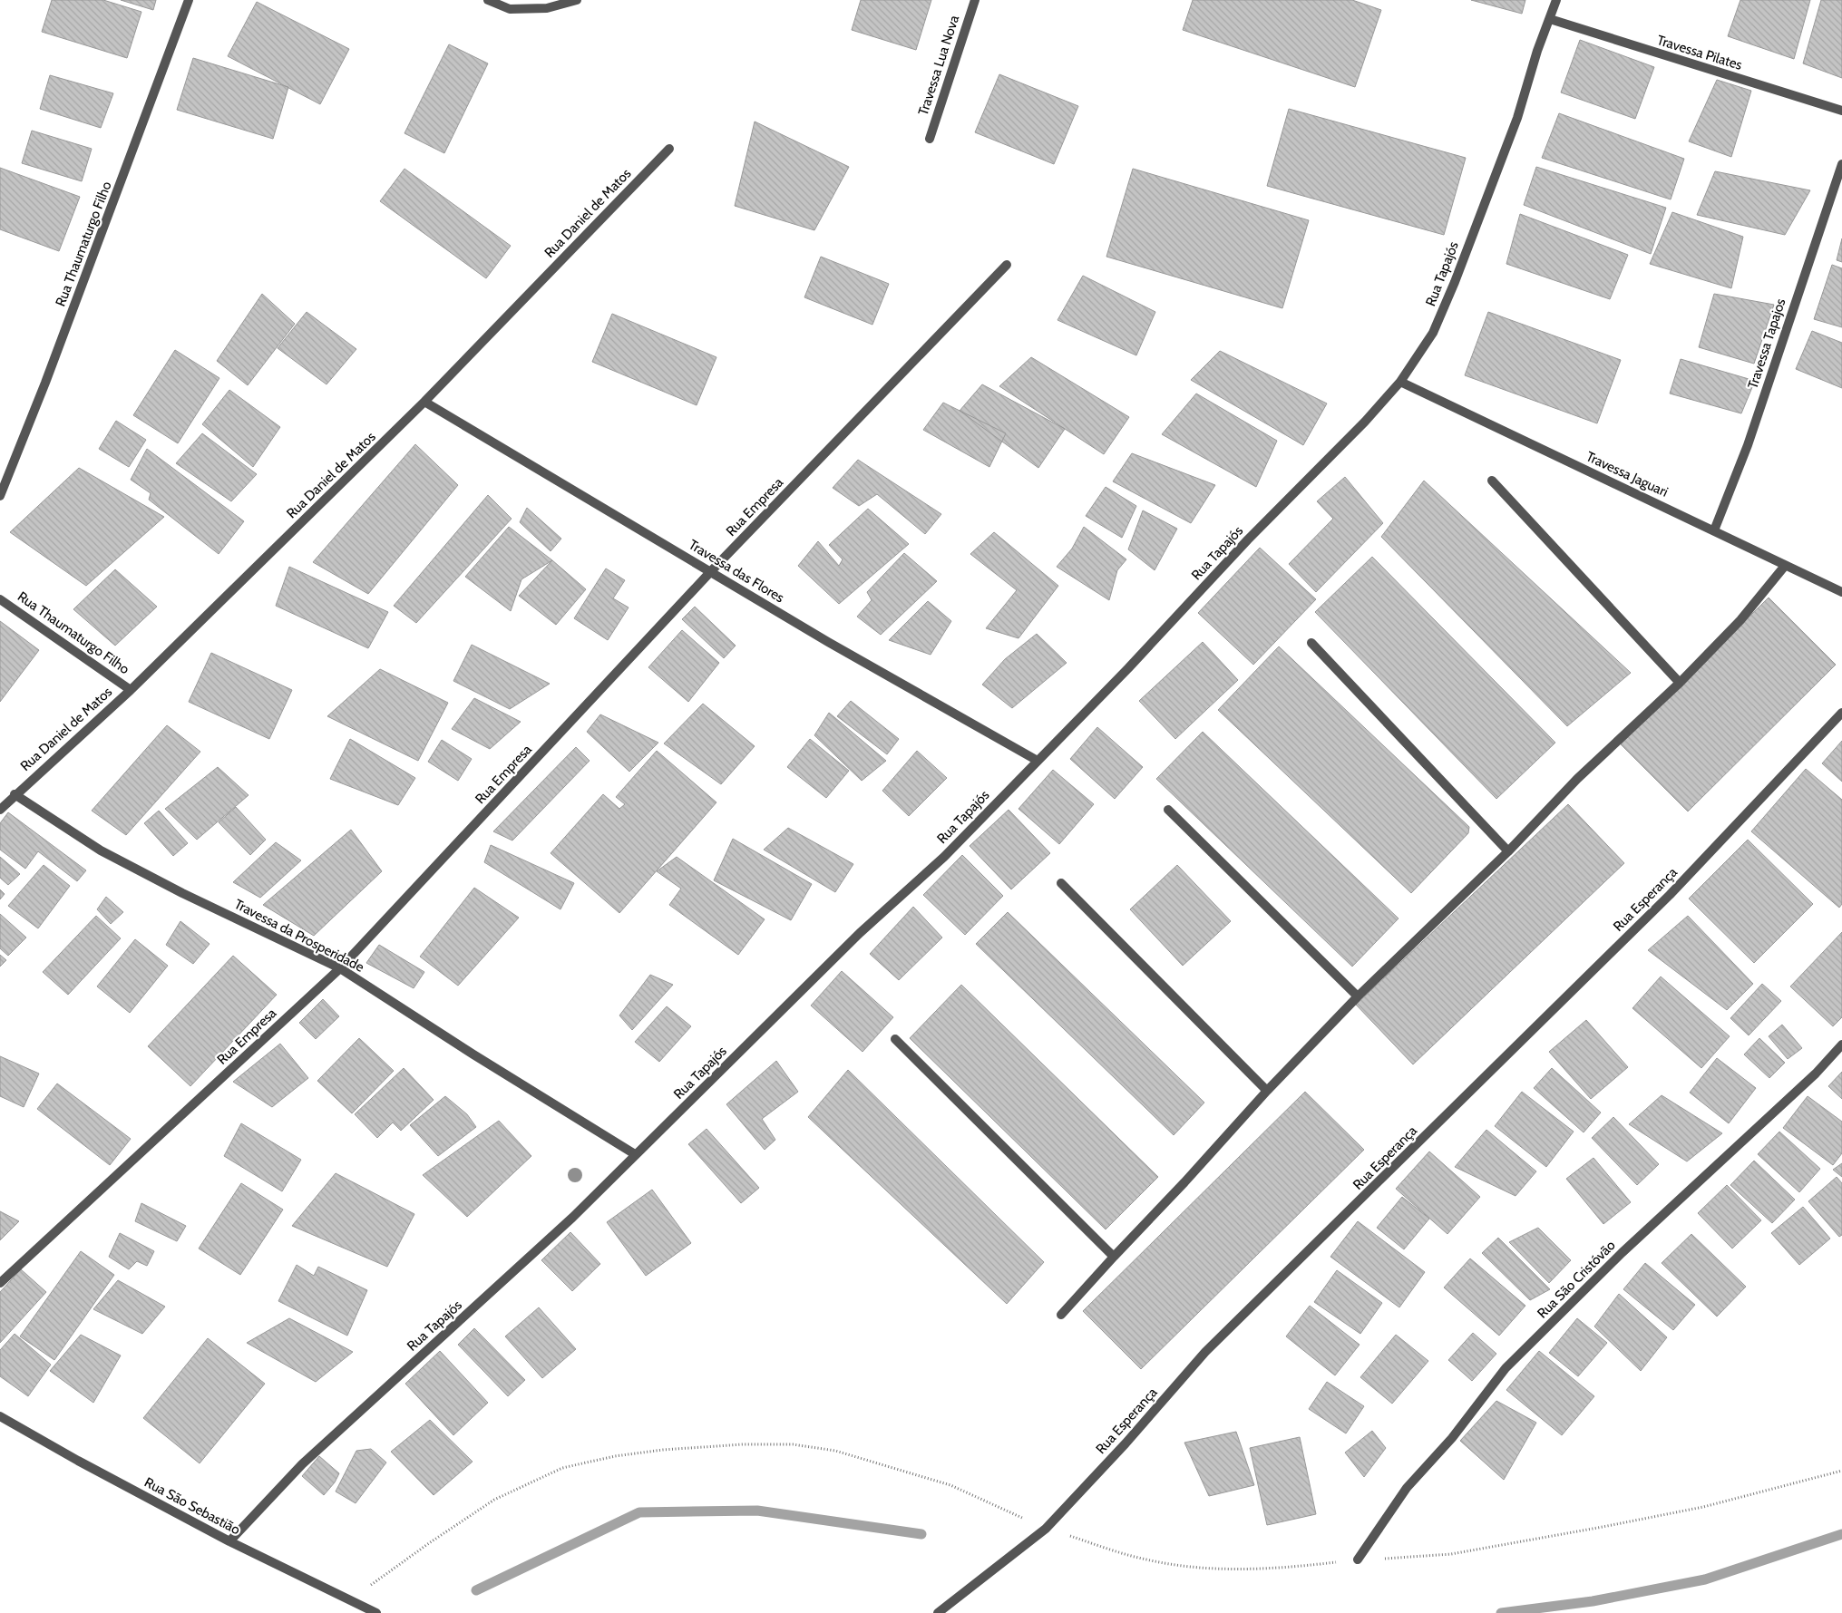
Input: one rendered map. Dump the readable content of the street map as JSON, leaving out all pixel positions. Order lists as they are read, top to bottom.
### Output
{
  "streets": {
    "street": [
      "Travessa Pilates",
      "Travessa Lua Nova",
      "Rua Daniel de Matos",
      "Rua Thaumaturgo Filho",
      "Rua Tapajós",
      "Travessa Tapajos",
      "Travessa Jaguari",
      "Rua Empresa",
      "Travessa das Flores",
      "Rua Esperança",
      "Travessa da Prosperidade",
      "Rua São Cristóvão",
      "Rua São Sebastião"
    ]
  },
  "crossings": [
    ["Travessa Pilates", "Rua Tapajós"],
    ["Rua Daniel de Matos", "Rua Thaumaturgo Filho"],
    ["Rua Daniel de Matos", "Travessa das Flores"],
    ["Rua Daniel de Matos", "Travessa da Prosperidade"],
    ["Rua Tapajós", "Travessa Jaguari"],
    ["Rua Tapajós", "Travessa das Flores"],
    ["Rua Tapajós", "Travessa da Prosperidade"],
    ["Rua Tapajós", "Rua São Sebastião"],
    ["Travessa Tapajos", "Travessa Jaguari"],
    ["Rua Empresa", "Travessa das Flores"],
    ["Rua Empresa", "Travessa da Prosperidade"]
  ]
}
